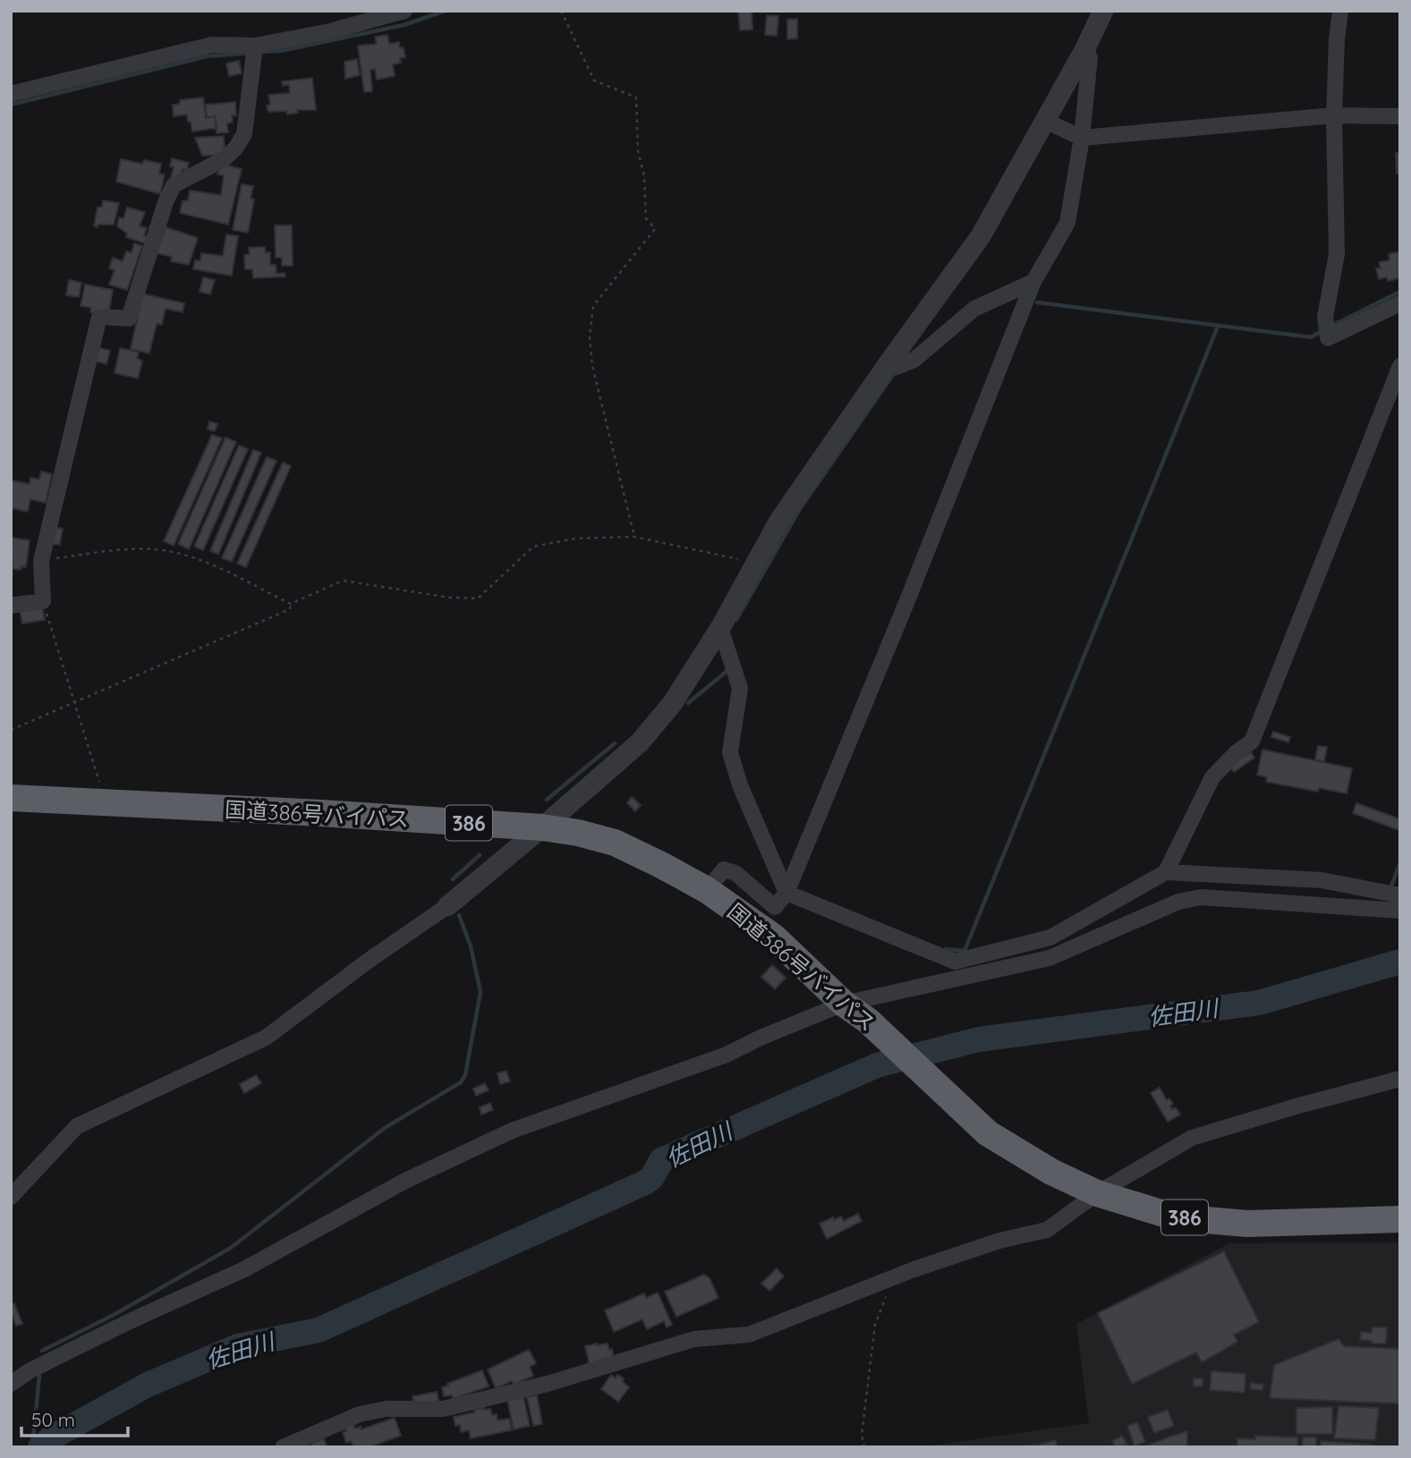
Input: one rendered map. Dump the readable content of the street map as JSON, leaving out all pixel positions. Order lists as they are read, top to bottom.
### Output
{
  "streets": {
    "highway": ["国道386号バイパス", "386"]
  },
  "water": ["佐田川"],
  "scale_bar": "50 m"
}
